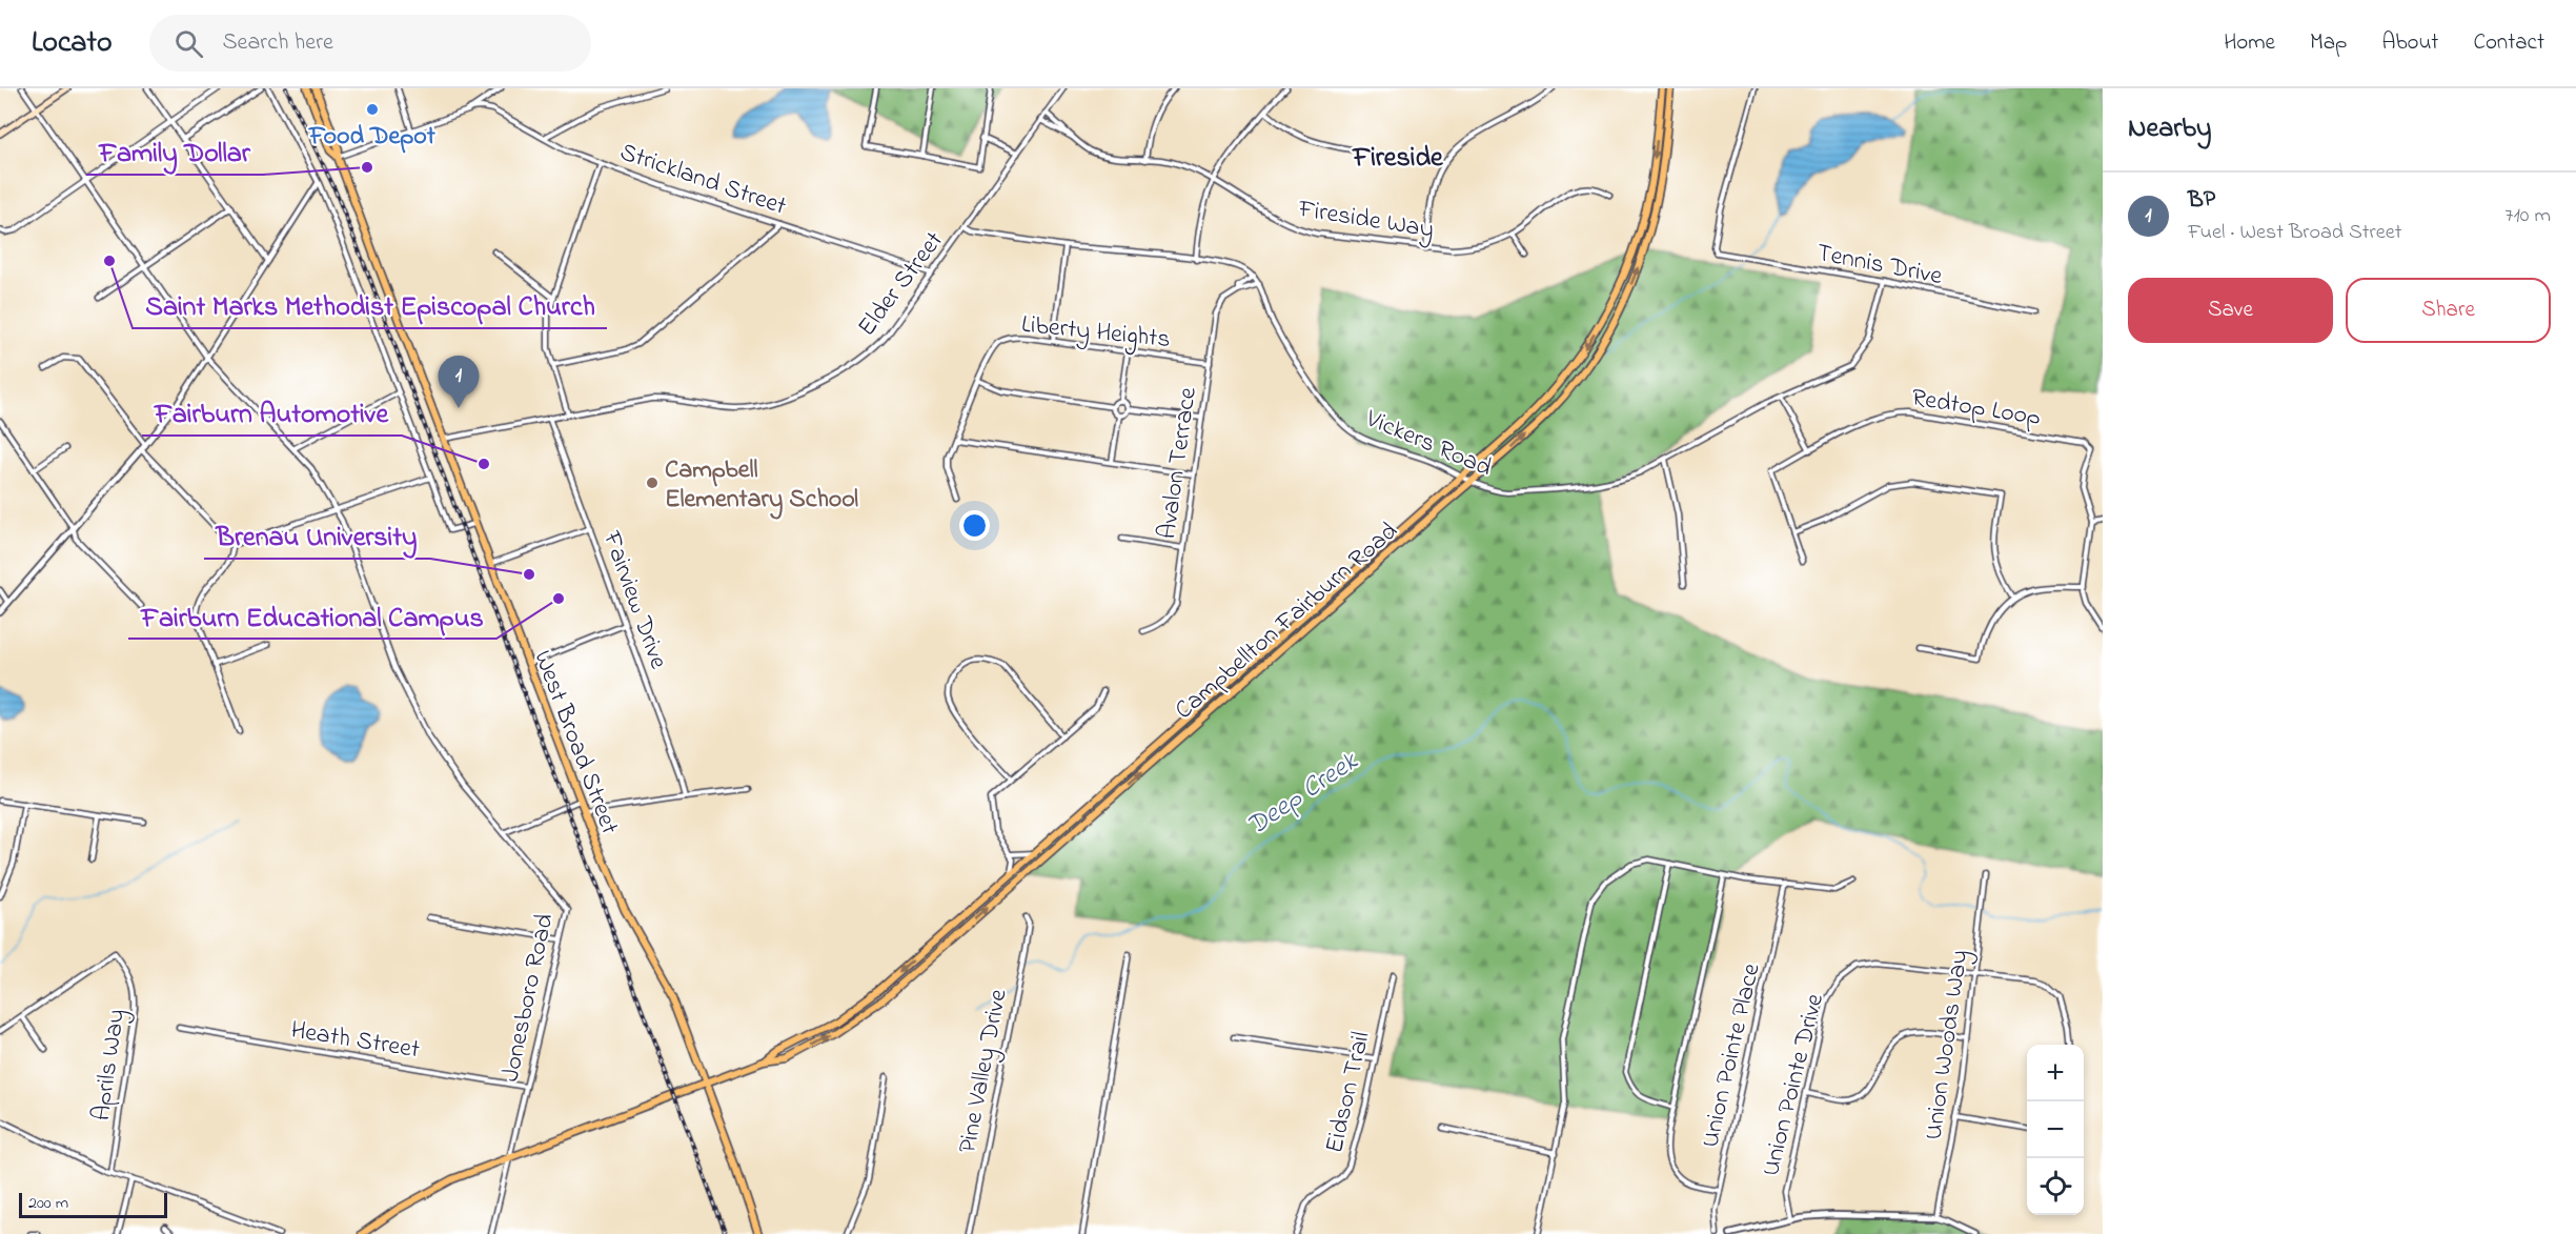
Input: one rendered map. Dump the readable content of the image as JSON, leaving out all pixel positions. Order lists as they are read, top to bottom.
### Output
{
  "streets": {
    "main road": ["Campbellton Fairburn Road", "West Broad Street"],
    "street": [
      "Strickland Street",
      "Fireside Way",
      "Tennis Drive",
      "Elder Street",
      "Liberty Heights",
      "Redtop Loop",
      "Vickers Road",
      "Avalon Terrace",
      "Fairview Drive",
      "Jonesboro Road",
      "Heath Street",
      "Union Woods Way",
      "Union Pointe Place",
      "Aprils Way",
      "Pine Valley Drive",
      "Union Pointe Drive",
      "Eidson Trail"
    ]
  },
  "crossings": [
    ["Strickland Street", "Elder Street"],
    ["Fireside Way", "Elder Street"],
    ["Tennis Drive", "Vickers Road"],
    ["Elder Street", "Fairview Drive"],
    ["Elder Street", "West Broad Street"],
    ["Liberty Heights", "Avalon Terrace"],
    ["Vickers Road", "Avalon Terrace"],
    ["Vickers Road", "Campbellton Fairburn Road"],
    ["Campbellton Fairburn Road", "West Broad Street"],
    ["Campbellton Fairburn Road", "Jonesboro Road"],
    ["Jonesboro Road", "Heath Street"],
    ["Union Woods Way", "Union Pointe Drive"]
  ],
  "districts": ["Fireside"],
  "water": ["Deep Creek"],
  "places": [
    "Food Depot",
    "Family Dollar",
    "Saint Marks Methodist Episcopal Church",
    "Fairburn Automotive",
    "Campbell Elementary School",
    "Brenau University",
    "Fairburn Educational Campus"
  ],
  "scale_bar": "200 m",
  "page": {
    "header": "Locato",
    "search": "Search here",
    "nav": [
      "Home",
      "Map",
      "About",
      "Contact"
    ],
    "heading": "Nearby",
    "list": [
      {
        "mark": "1",
        "name": "BP",
        "note": "Fuel · West Broad Street",
        "value": "710 m"
      }
    ],
    "buttons": ["Save", "Share"],
    "pins": "1",
    "map_buttons": ["+", "−"],
    "scale": "200 m"
  }
}
